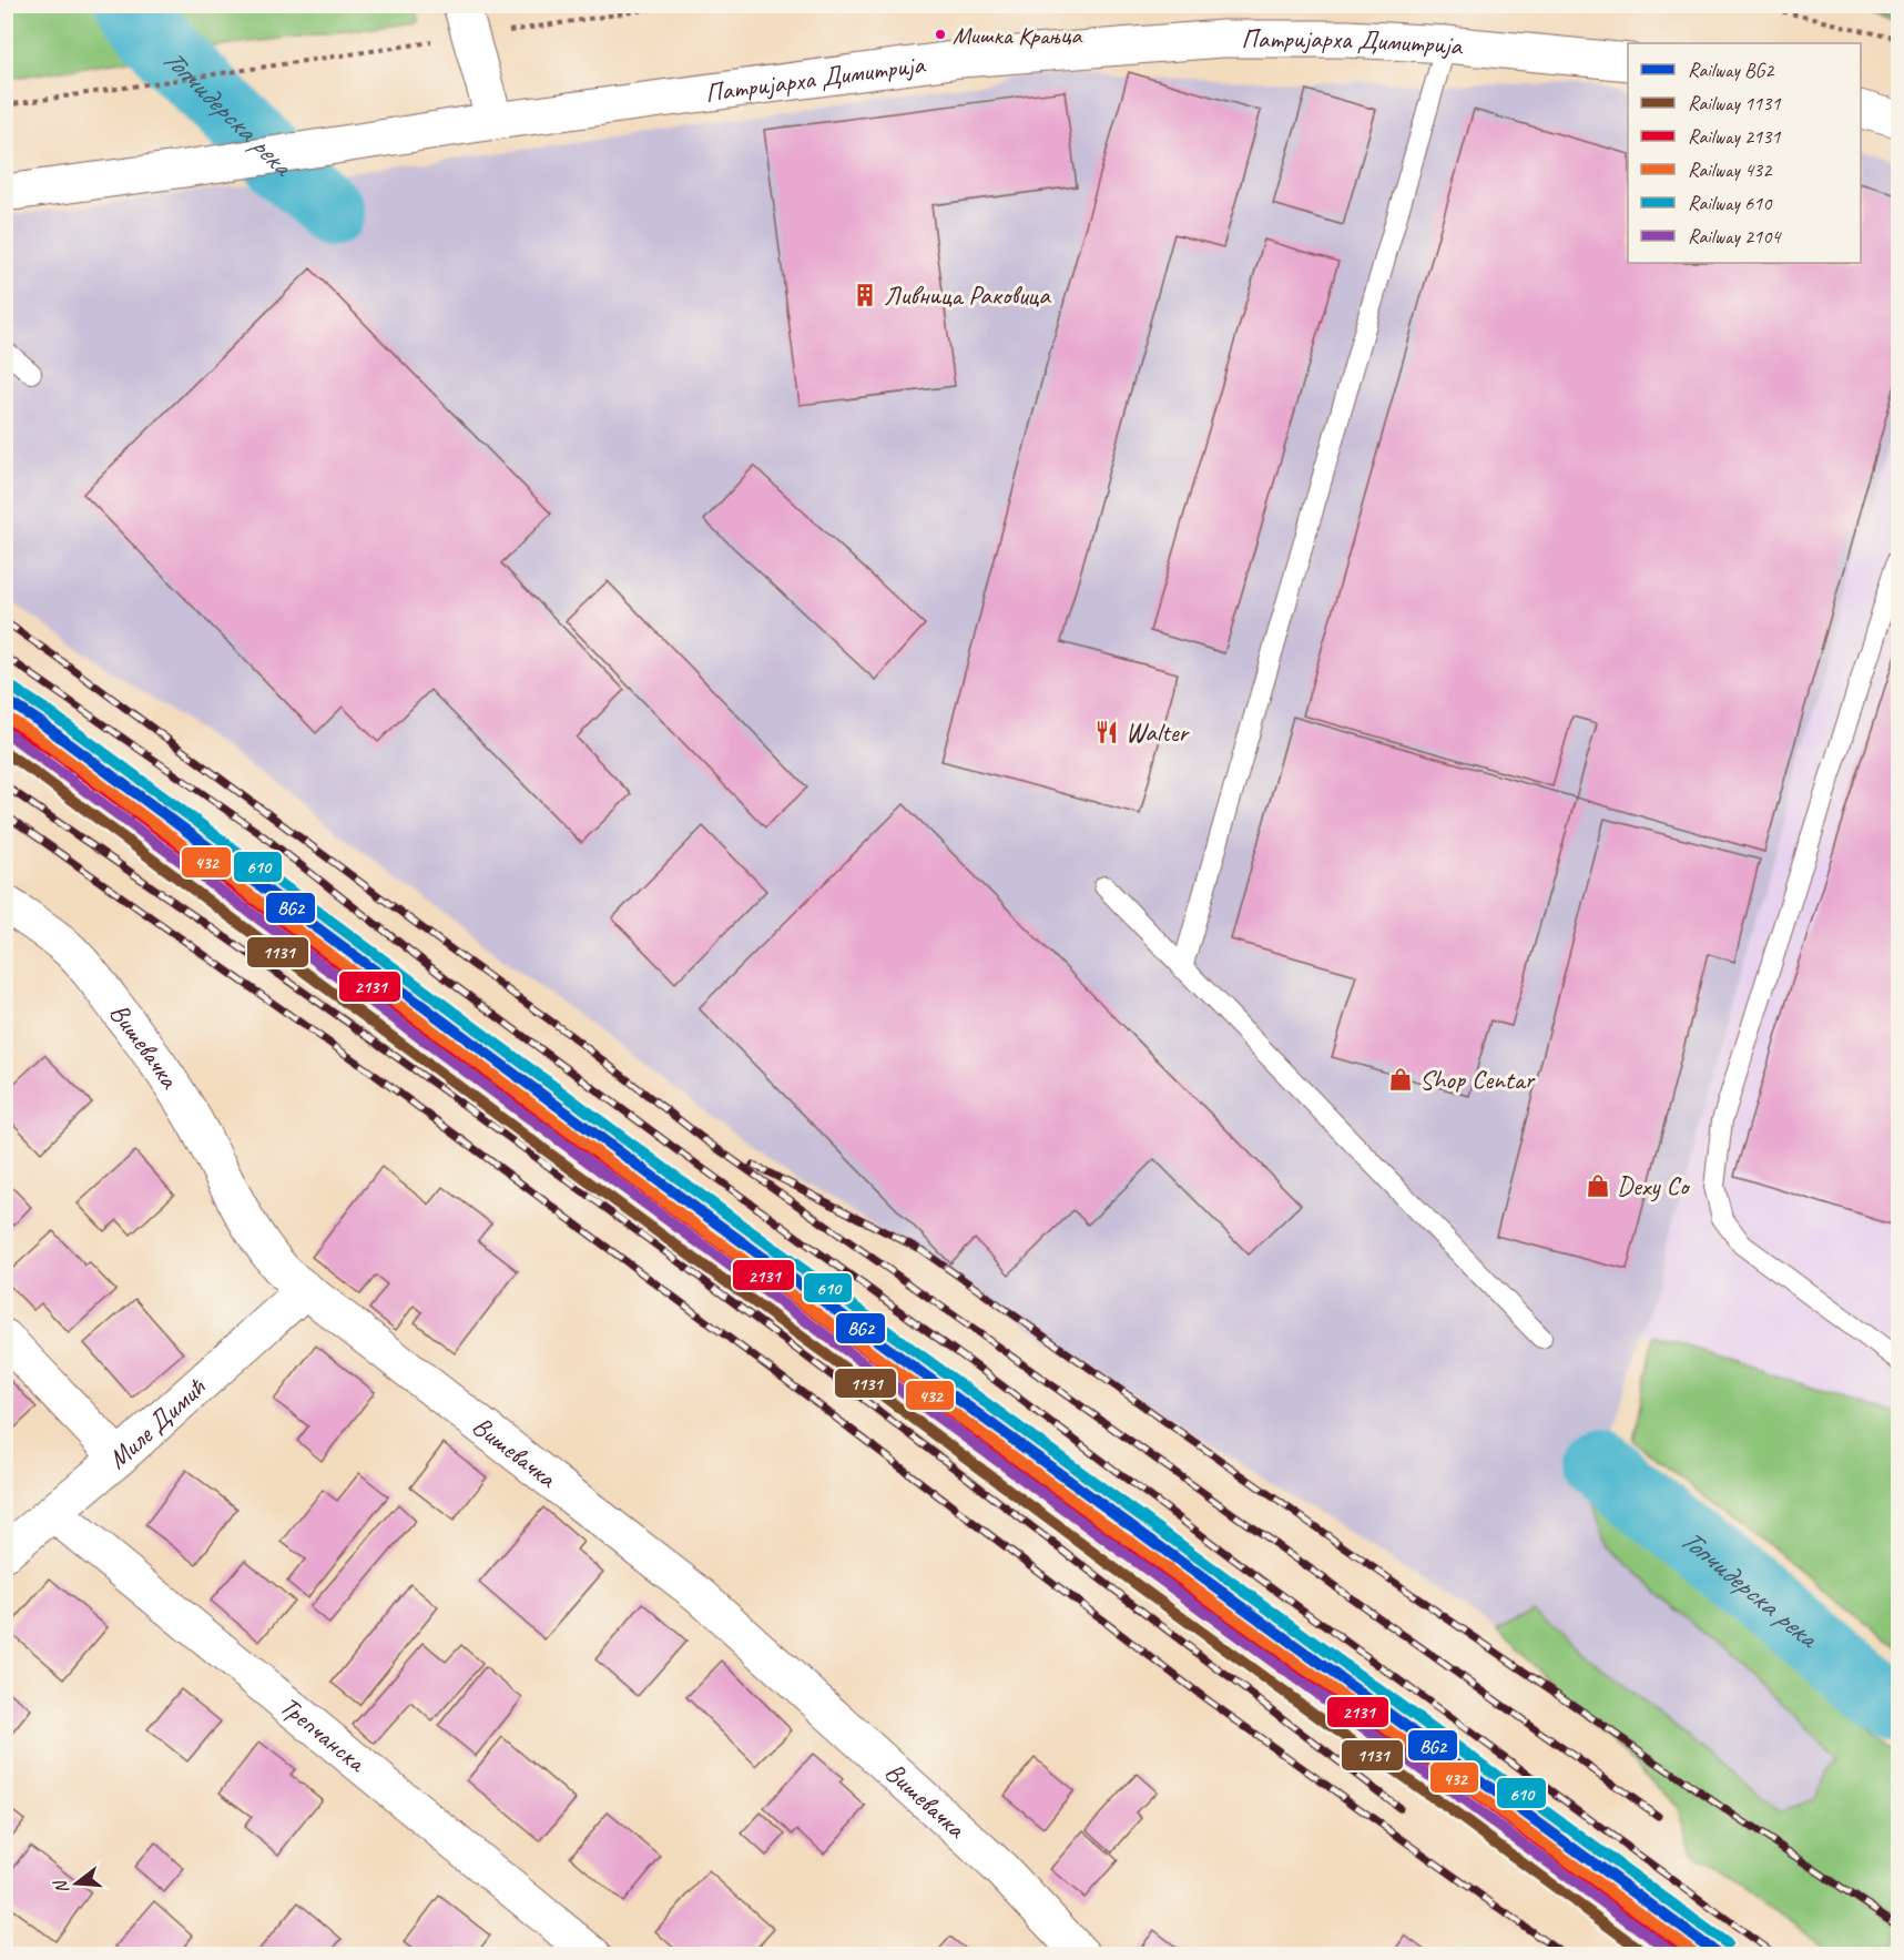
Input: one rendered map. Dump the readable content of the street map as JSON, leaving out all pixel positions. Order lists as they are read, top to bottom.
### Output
{
  "streets": {
    "street": [
      "Патријарха Димитрија",
      "Вишевачка",
      "Миле Димић",
      "Трепчанска"
    ]
  },
  "crossings": [
    ["Вишевачка", "Миле Димић"],
    ["Миле Димић", "Трепчанска"]
  ],
  "water": ["Топчидерска река"],
  "places": {
    "other": ["Мишка Крањца"],
    "building": ["Ливница Раковица"],
    "restaurant": ["Walter"],
    "shop": ["Shop Centar", "Dexy Co"]
  },
  "lines": [
    "rail line 610",
    "rail line BG2",
    "rail line 432",
    "rail line 2131",
    "rail line 2104",
    "rail line 1131"
  ],
  "legend": [
    "Railway BG2",
    "Railway 1131",
    "Railway 2131",
    "Railway 432",
    "Railway 610",
    "Railway 2104"
  ],
  "north": "left"
}
